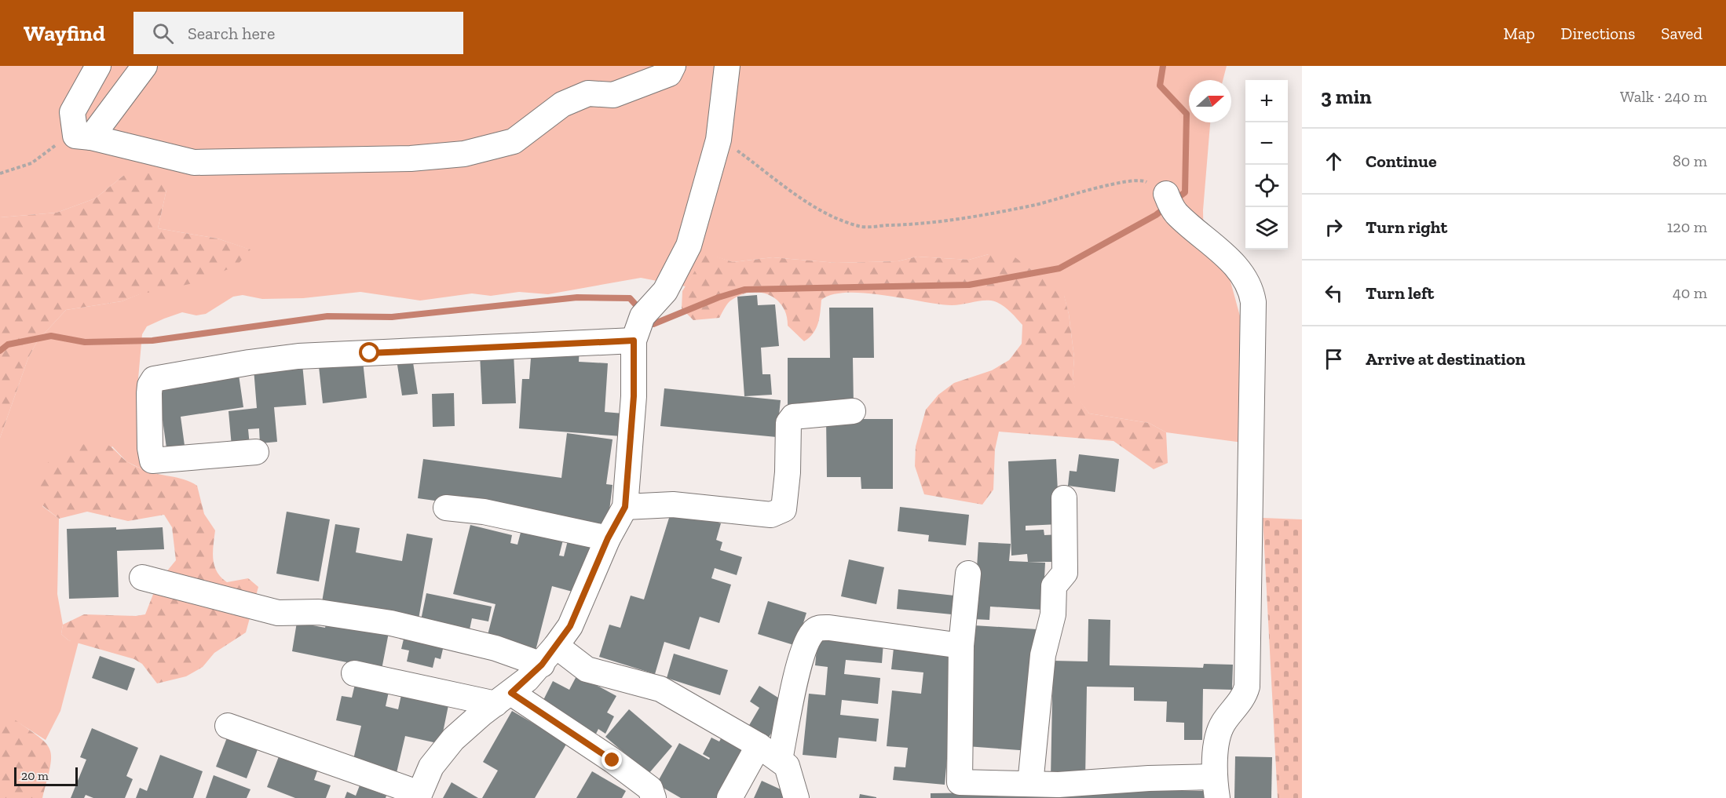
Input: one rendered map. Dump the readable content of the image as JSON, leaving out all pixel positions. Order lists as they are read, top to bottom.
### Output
{
  "scale_bar": "20 m",
  "north": "right",
  "page": {
    "header": "Wayfind",
    "search": "Search here",
    "nav": ["Map", "Directions", "Saved"],
    "heading": ["3 min", "Walk · 240 m"],
    "map_buttons": ["+", "−"],
    "list": [
      ["Continue", "80 m"],
      ["Turn right", "120 m"],
      ["Turn left", "40 m"],
      "Arrive at destination"
    ],
    "scale": "20 m"
  }
}
